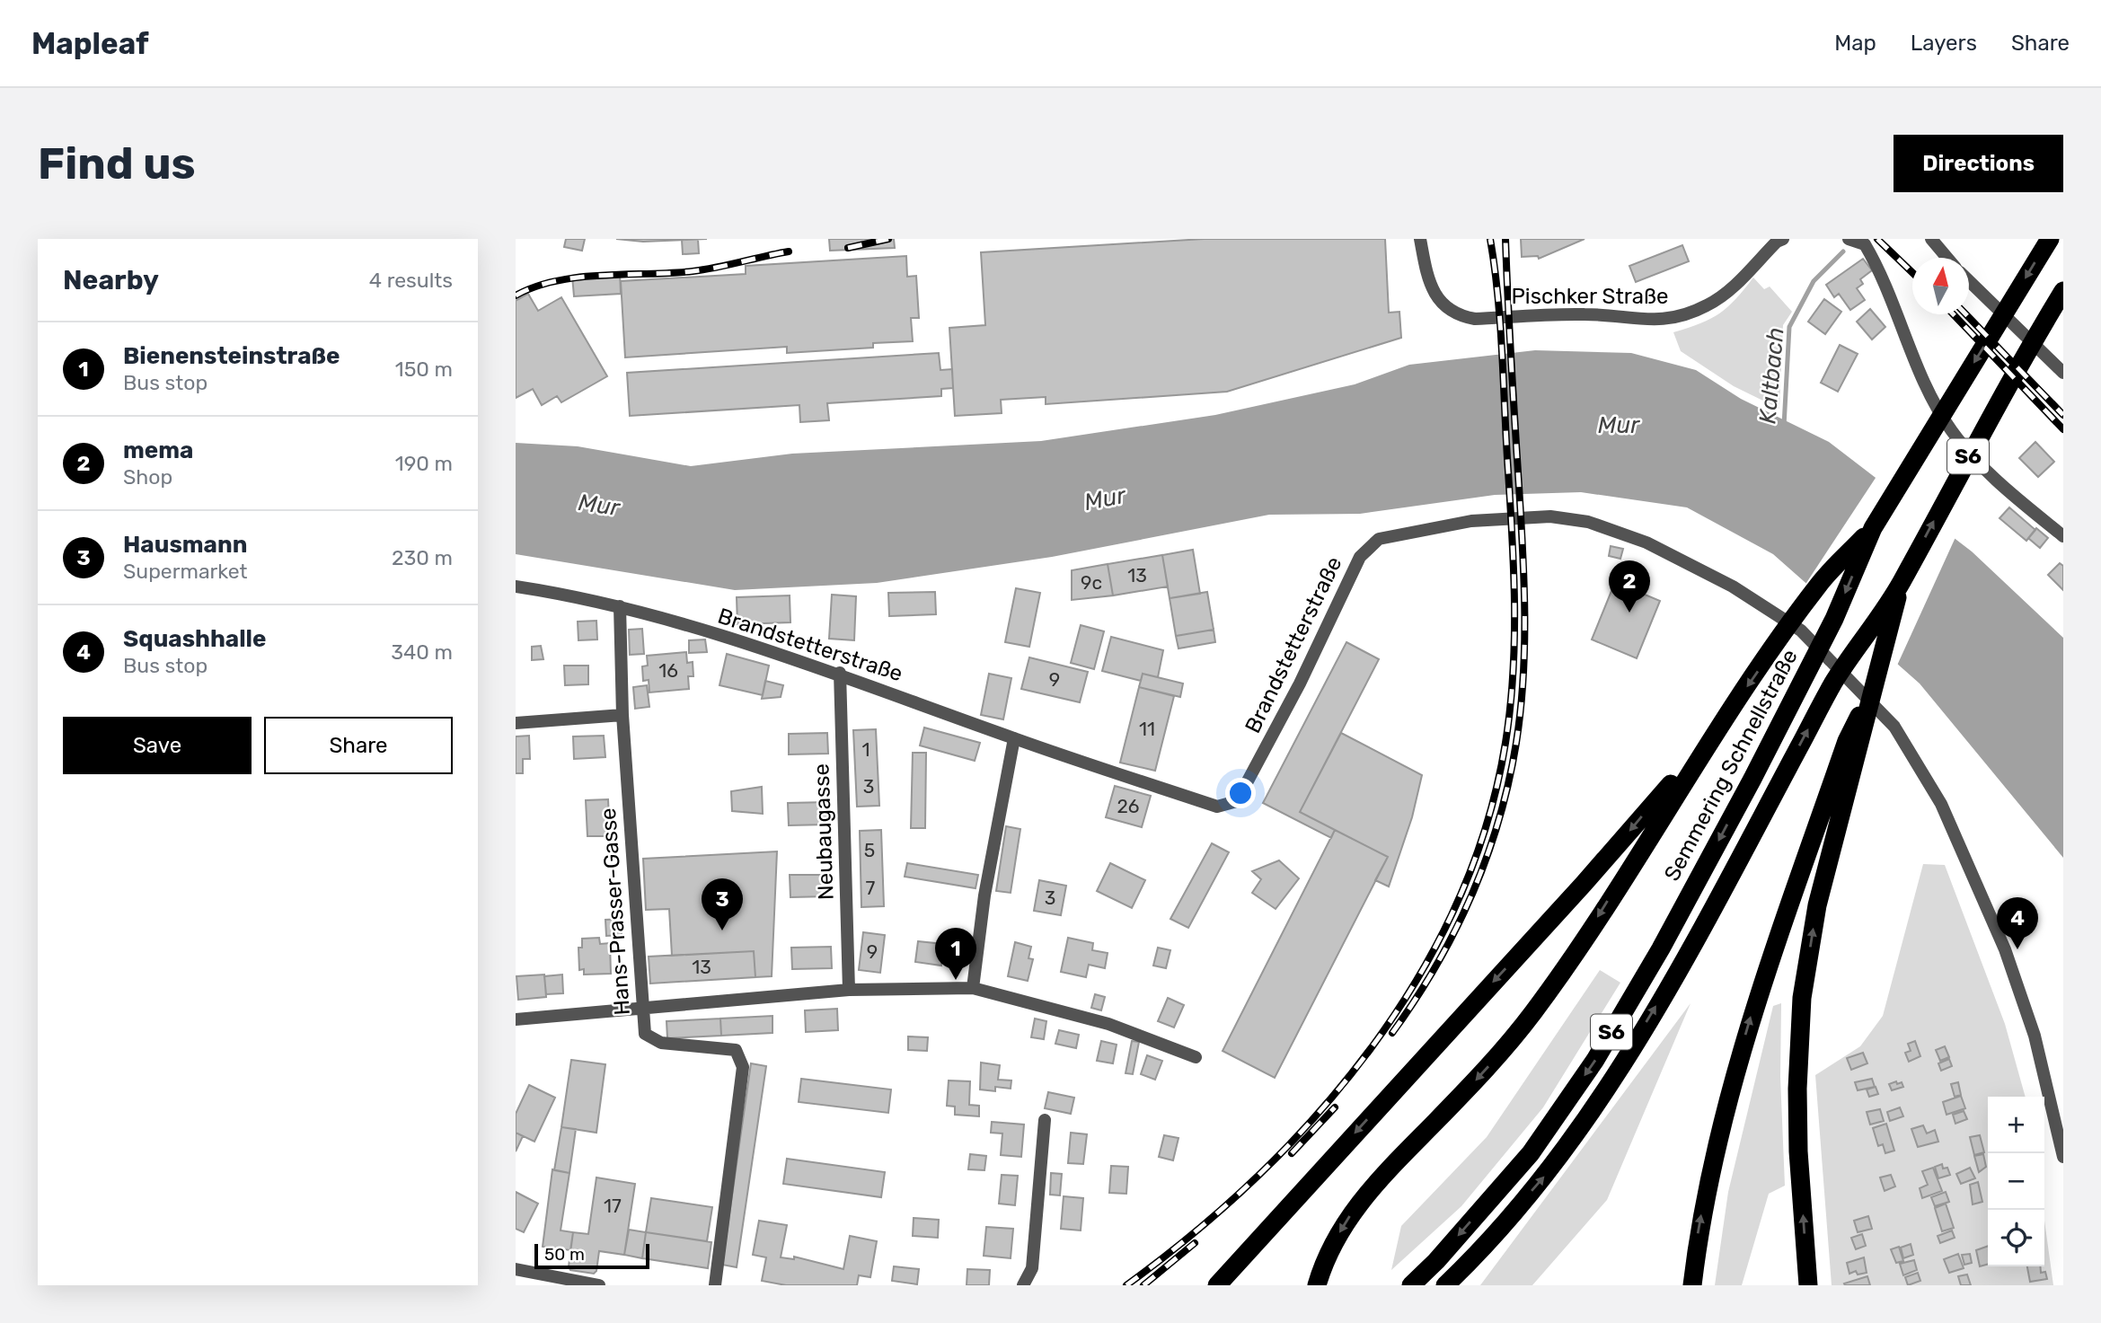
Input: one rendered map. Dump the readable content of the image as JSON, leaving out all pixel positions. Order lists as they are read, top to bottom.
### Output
{
  "streets": {
    "highway": ["S6", "Semmering Schnellstraße"],
    "street": [
      "Pischker Straße",
      "Brandstetterstraße",
      "Neubaugasse",
      "Hans-Prasser-Gasse"
    ]
  },
  "crossings": [
    ["Brandstetterstraße", "Neubaugasse"],
    ["Brandstetterstraße", "Hans-Prasser-Gasse"]
  ],
  "water": ["Kaltbach", "Mur"],
  "house_numbers": [
    "13",
    "9c",
    "16",
    "9",
    "11",
    "1",
    "3",
    "26",
    "5",
    "7",
    "3",
    "9",
    "13",
    "17"
  ],
  "scale_bar": "50 m",
  "north": "top",
  "page": {
    "header": "Mapleaf",
    "nav": ["Map", "Layers", "Share"],
    "buttons": [
      "Directions",
      ["Save", "Share"]
    ],
    "title": "Find us",
    "heading": ["Nearby", "4 results"],
    "list": [
      {
        "mark": "1",
        "name": "Bienensteinstraße",
        "note": "Bus stop",
        "value": "150 m"
      },
      {
        "mark": "2",
        "name": "mema",
        "note": "Shop",
        "value": "190 m"
      },
      {
        "mark": "3",
        "name": "Hausmann",
        "note": "Supermarket",
        "value": "230 m"
      },
      {
        "mark": "4",
        "name": "Squashhalle",
        "note": "Bus stop",
        "value": "340 m"
      }
    ],
    "pins": [
      "2",
      "3",
      "4",
      "1"
    ],
    "map_buttons": ["+", "−"],
    "scale": "50 m"
  }
}
